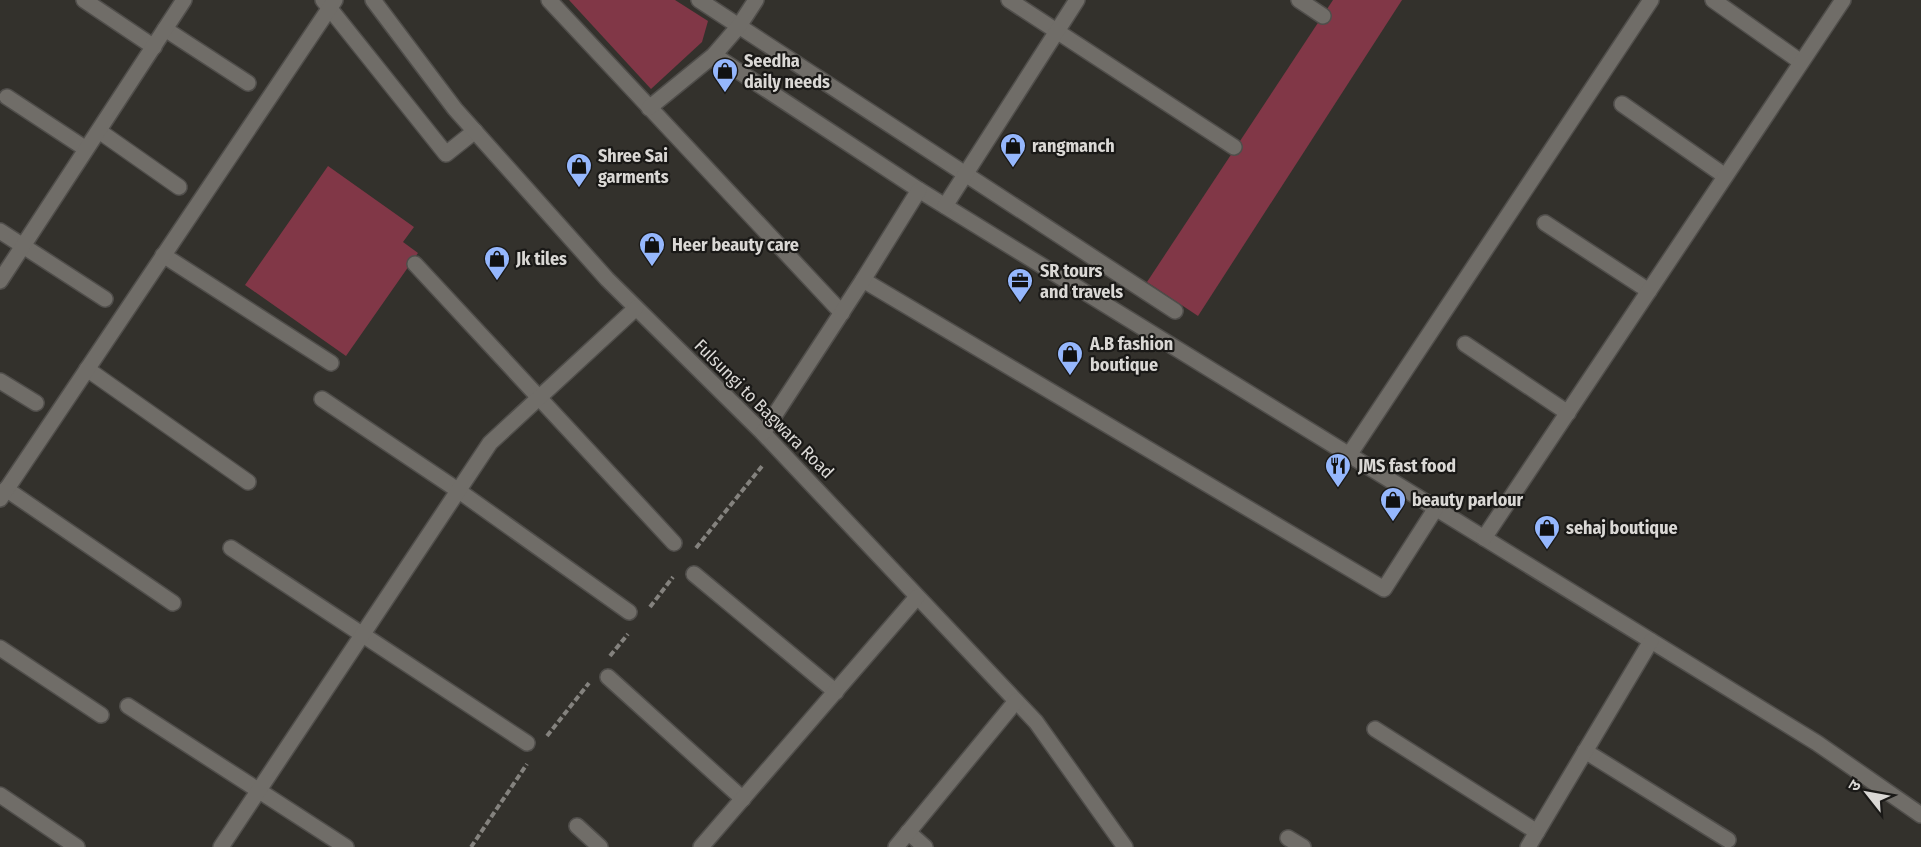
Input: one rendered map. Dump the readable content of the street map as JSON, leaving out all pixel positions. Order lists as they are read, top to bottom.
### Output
{
  "streets": {
    "street": ["Fulsungi to Bagwara Road"]
  },
  "places": {
    "shop": [
      "Seedha daily needs",
      "rangmanch",
      "Shree Sai garments",
      "Heer beauty care",
      "Jk tiles",
      "A.B fashion boutique",
      "beauty parlour",
      "sehaj boutique"
    ],
    "office": ["SR tours and travels"],
    "restaurant": ["JMS fast food"]
  },
  "north": "top left"
}
